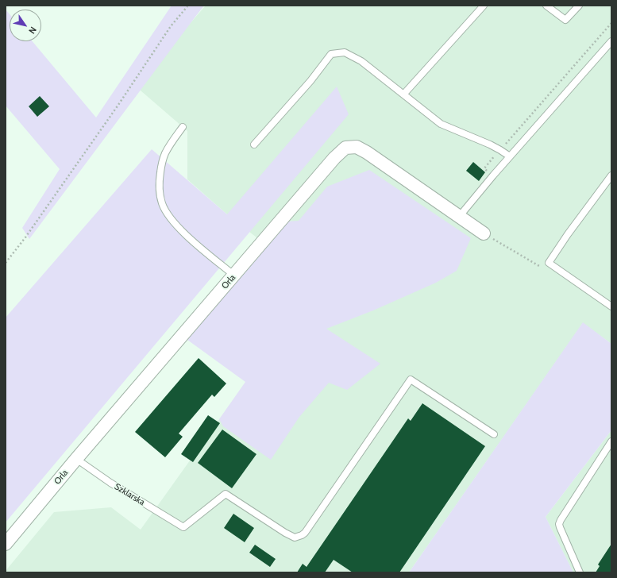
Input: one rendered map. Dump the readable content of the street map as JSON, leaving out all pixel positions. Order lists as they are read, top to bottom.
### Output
{
  "streets": {
    "street": ["Orla"],
    "lane": ["Szklarska"]
  },
  "crossings": [
    ["Orla", "Szklarska"]
  ],
  "north": "bottom right"
}
